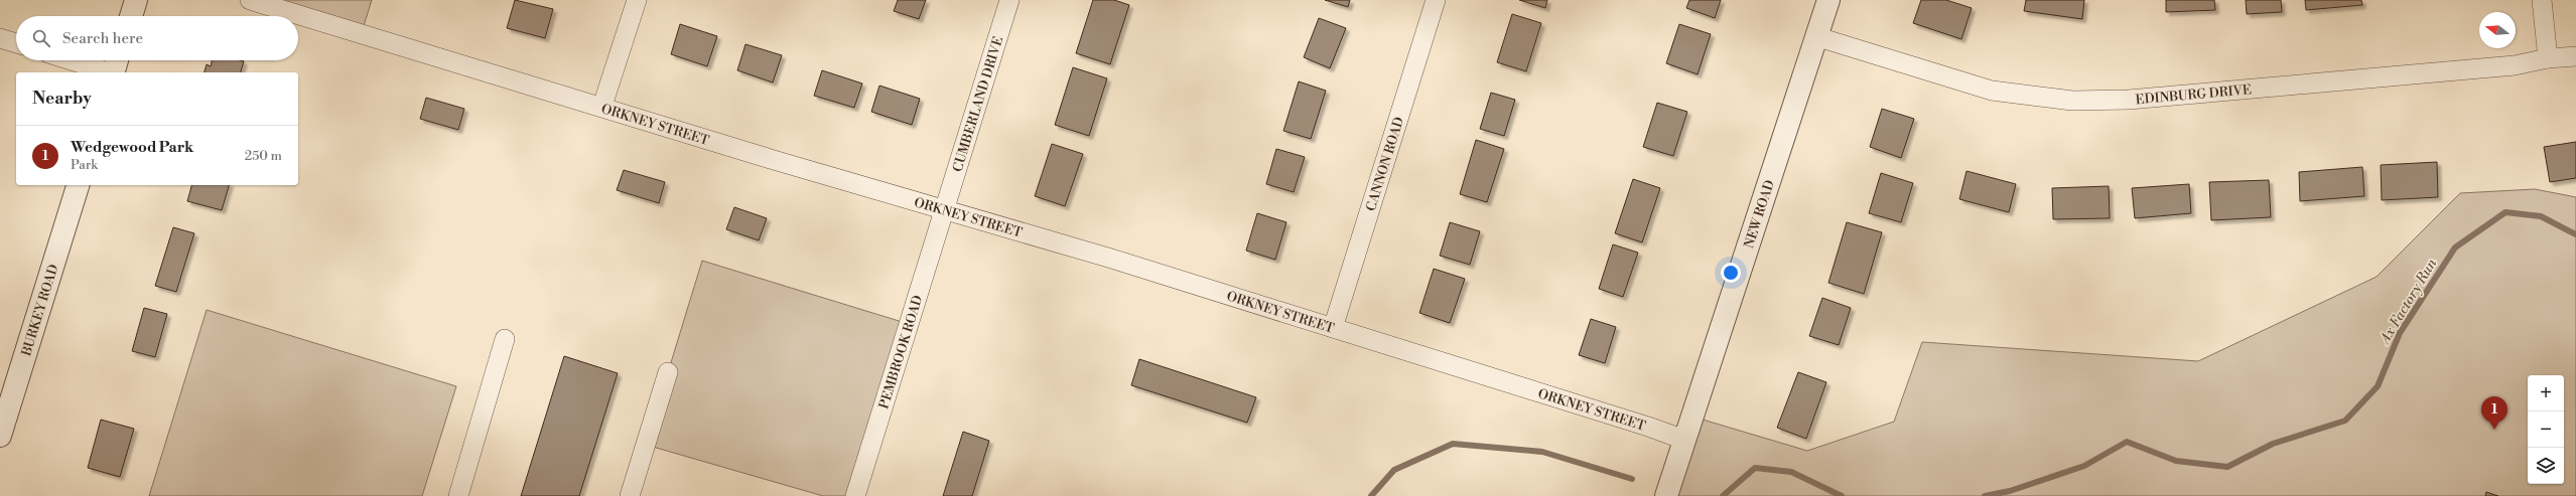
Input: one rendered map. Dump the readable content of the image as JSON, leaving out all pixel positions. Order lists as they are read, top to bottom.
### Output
{
  "streets": {
    "street": [
      "EDINBURG DRIVE",
      "CUMBERLAND DRIVE",
      "ORKNEY STREET",
      "CANNON ROAD",
      "NEW ROAD",
      "BURKEY ROAD",
      "PEMBROOK ROAD"
    ]
  },
  "crossings": [
    ["EDINBURG DRIVE", "NEW ROAD"],
    ["CUMBERLAND DRIVE", "ORKNEY STREET"],
    ["CUMBERLAND DRIVE", "PEMBROOK ROAD"],
    ["ORKNEY STREET", "CANNON ROAD"],
    ["ORKNEY STREET", "NEW ROAD"],
    ["ORKNEY STREET", "PEMBROOK ROAD"]
  ],
  "water": ["Ax Factory Run"],
  "north": "left",
  "page": {
    "search": "Search here",
    "heading": "Nearby",
    "list": [
      {
        "mark": "1",
        "name": "Wedgewood Park",
        "note": "Park",
        "value": "250 m"
      }
    ],
    "map_buttons": ["+", "−"],
    "pins": "1"
  }
}
